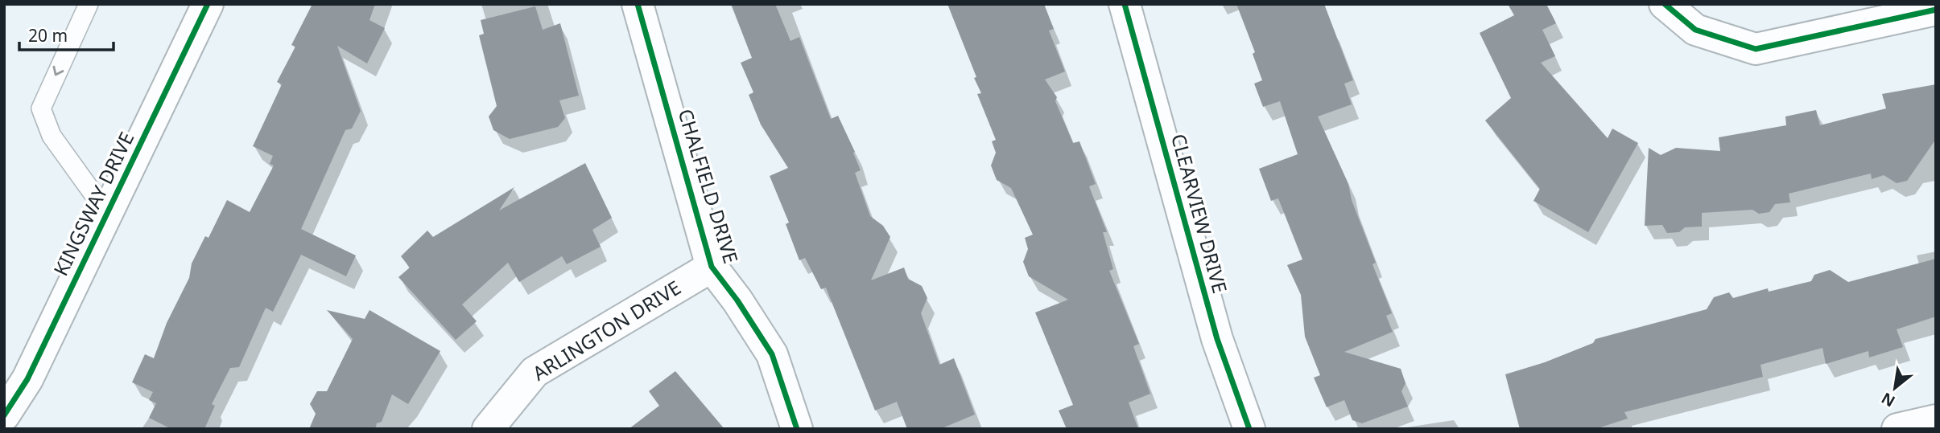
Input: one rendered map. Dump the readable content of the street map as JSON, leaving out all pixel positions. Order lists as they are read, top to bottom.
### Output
{
  "streets": {
    "street": [
      "CHALFIELD DRIVE",
      "KINGSWAY DRIVE",
      "CLEARVIEW DRIVE",
      "ARLINGTON DRIVE"
    ]
  },
  "crossings": [
    ["CHALFIELD DRIVE", "ARLINGTON DRIVE"]
  ],
  "scale_bar": "20 m",
  "north": "bottom left"
}
